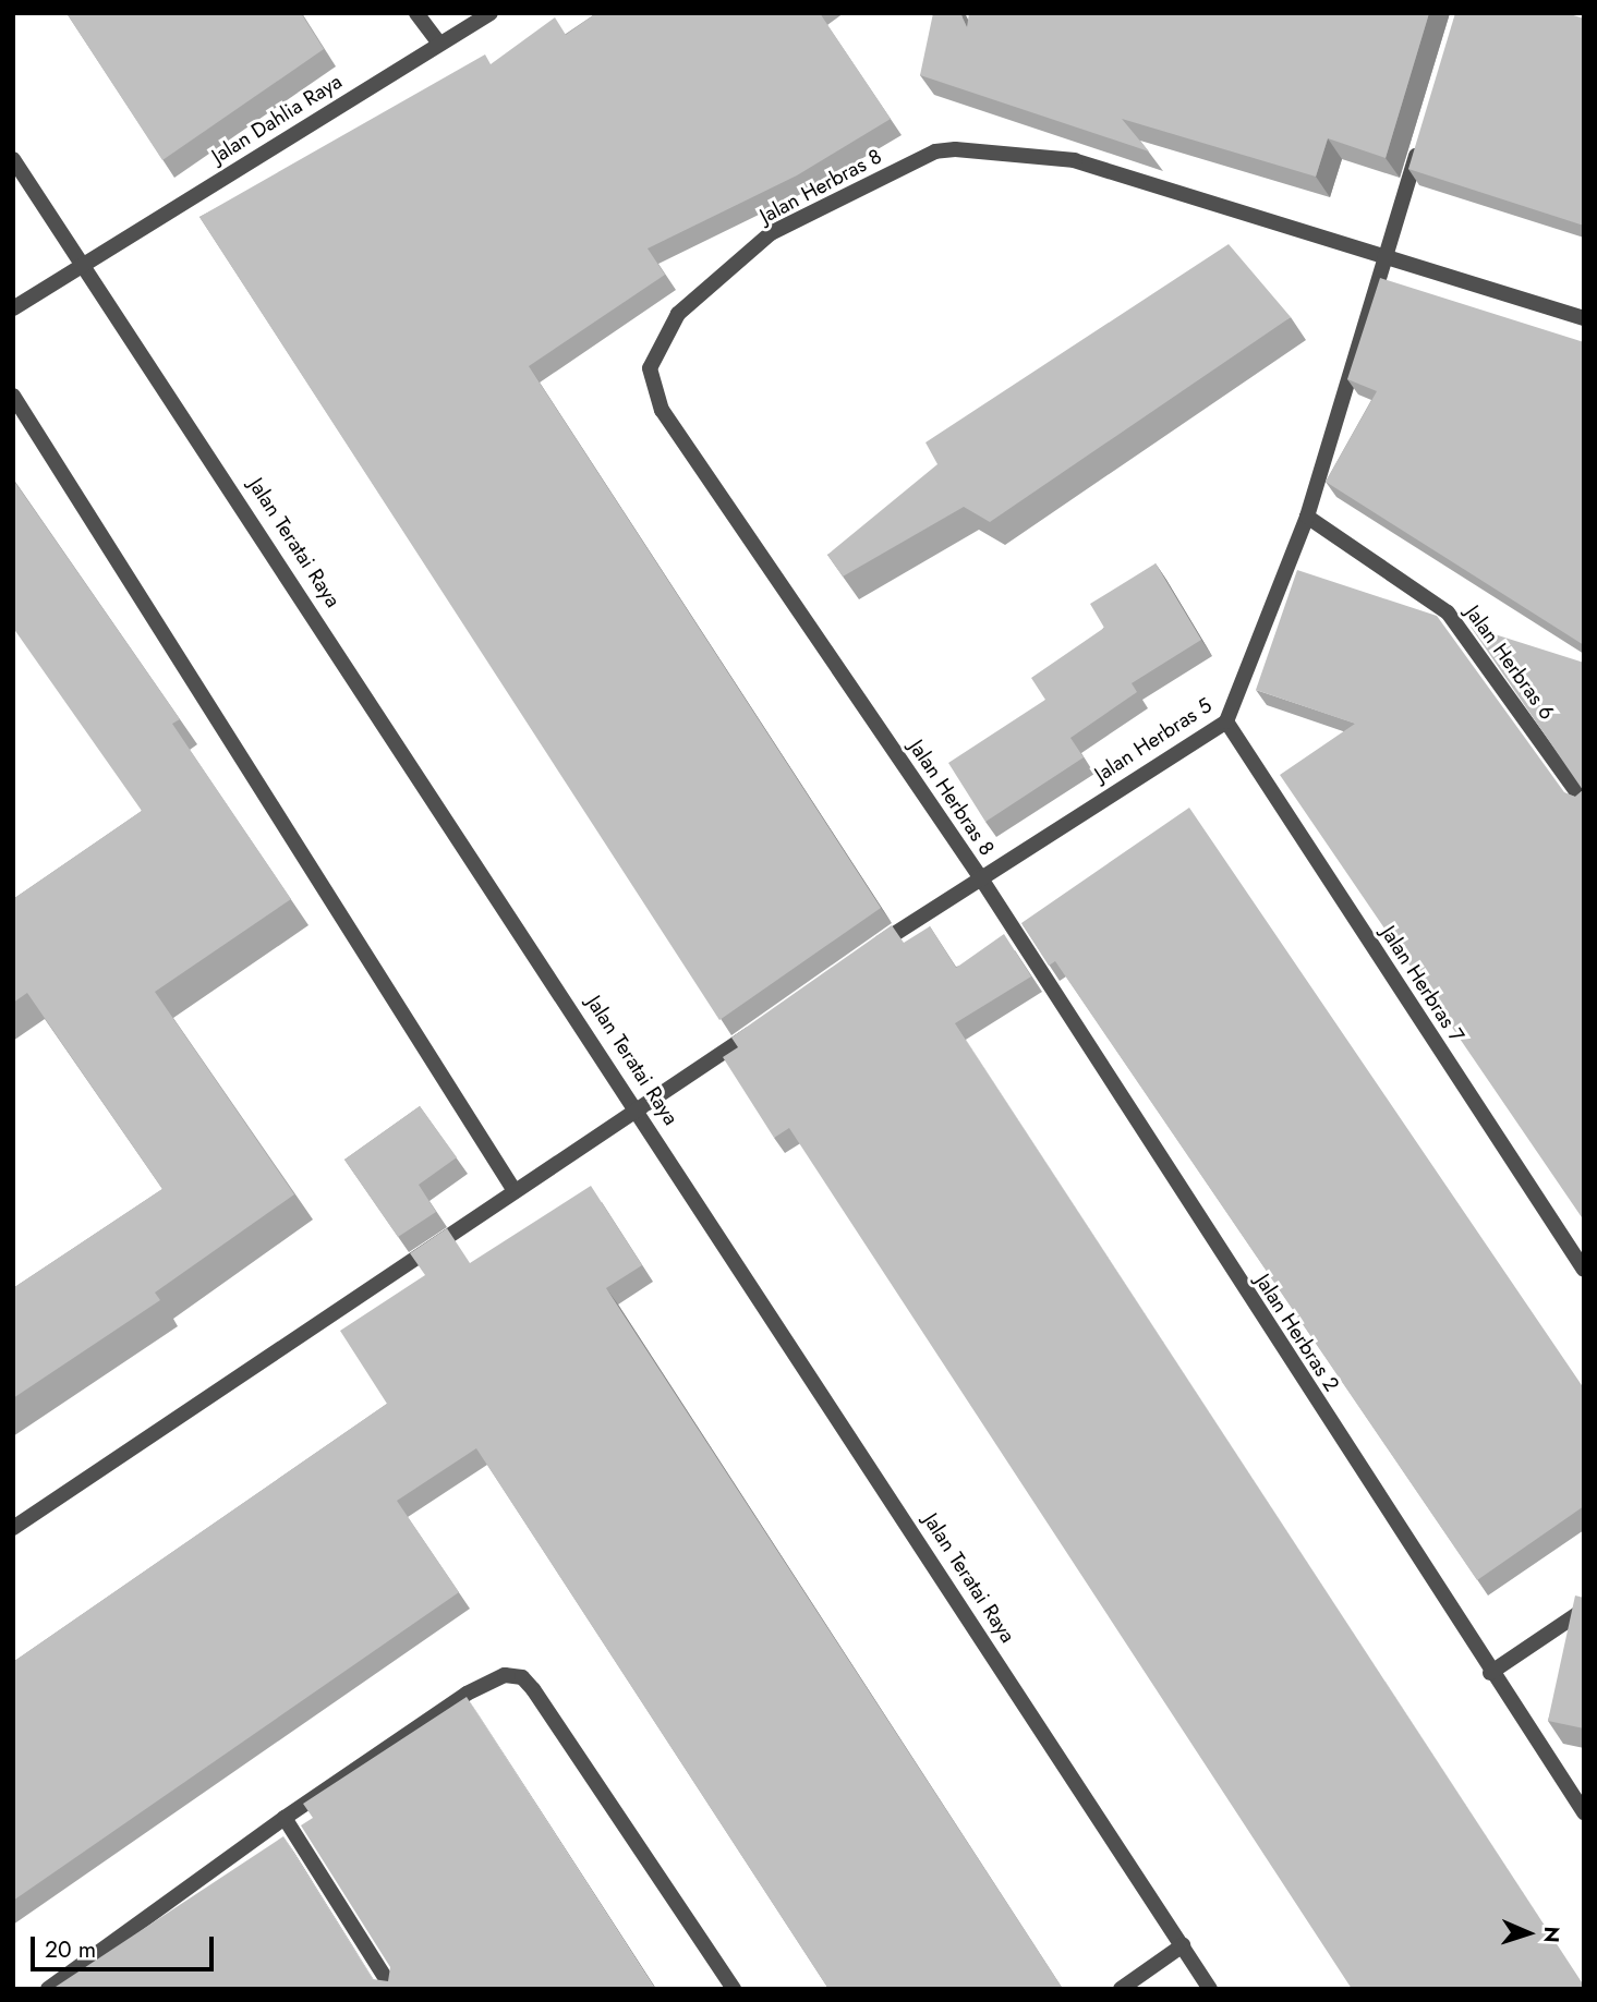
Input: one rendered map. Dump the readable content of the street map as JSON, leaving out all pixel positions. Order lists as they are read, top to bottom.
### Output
{
  "streets": {
    "street": [
      "Jalan Dahlia Raya",
      "Jalan Herbras 8",
      "Jalan Teratai Raya",
      "Jalan Herbras 6",
      "Jalan Herbras 5",
      "Jalan Herbras 7",
      "Jalan Herbras 2"
    ]
  },
  "crossings": [
    ["Jalan Dahlia Raya", "Jalan Teratai Raya"],
    ["Jalan Herbras 8", "Jalan Herbras 5"],
    ["Jalan Herbras 8", "Jalan Herbras 2"],
    ["Jalan Herbras 6", "Jalan Herbras 5"],
    ["Jalan Herbras 5", "Jalan Herbras 7"],
    ["Jalan Herbras 5", "Jalan Herbras 2"]
  ],
  "scale_bar": "20 m",
  "north": "right"
}
